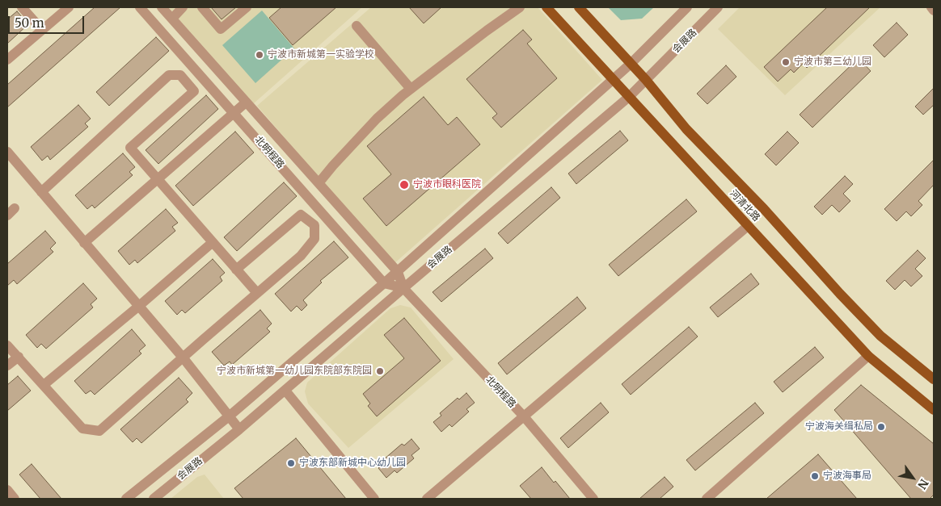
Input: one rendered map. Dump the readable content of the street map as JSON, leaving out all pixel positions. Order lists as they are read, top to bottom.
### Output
{
  "streets": {
    "main road": ["河清北路"],
    "street": ["会展路", "北明程路"]
  },
  "crossings": [
    ["会展路", "北明程路"],
    ["会展路", "河清北路"]
  ],
  "places": [
    "宁波市新城第一实验学校",
    "宁波市第三幼儿园",
    "宁波市眼科医院",
    "宁波市新城第一幼儿园东院部东院园",
    "宁波海关缉私局",
    "宁波东部新城中心幼儿园",
    "宁波海事局"
  ],
  "scale_bar": "50 m",
  "north": "bottom right"
}
